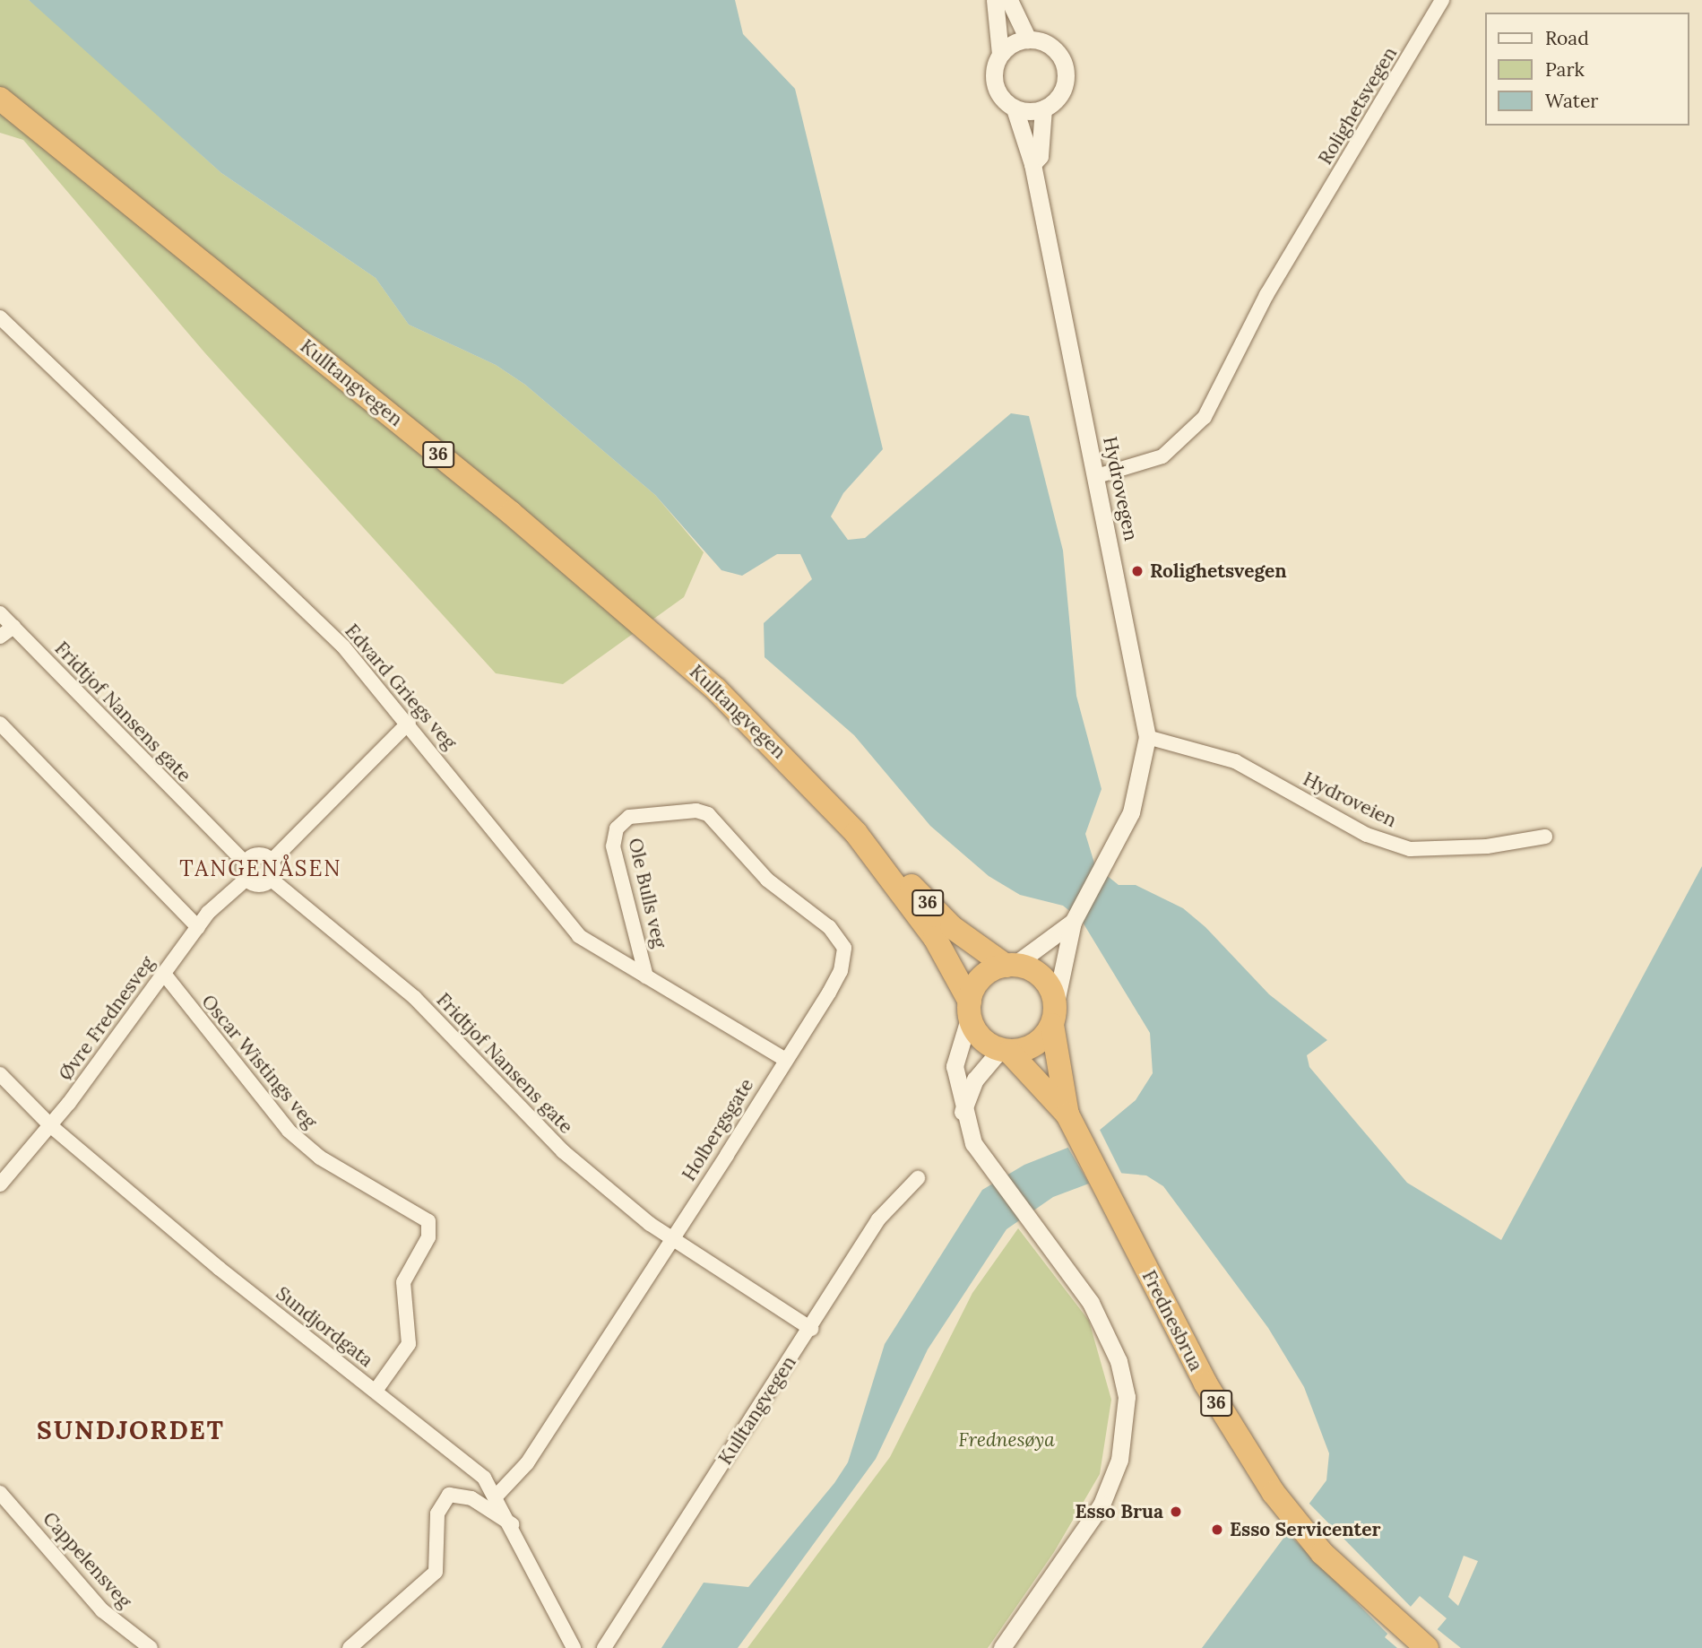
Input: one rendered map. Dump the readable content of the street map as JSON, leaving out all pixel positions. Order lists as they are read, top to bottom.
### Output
{
  "streets": {
    "highway": ["Kulltangvegen", "36", "Frednesbrua"],
    "street": [
      "Rolighetsvegen",
      "Hydrovegen",
      "Edvard Griegs veg",
      "Fridtjof Nansens gate",
      "Hydroveien",
      "Ole Bulls veg",
      "Øvre Frednesveg",
      "Oscar Wistings veg",
      "Holbergsgate",
      "Sundjordgata",
      "Cappelensveg"
    ]
  },
  "crossings": [
    ["Rolighetsvegen", "Hydrovegen"],
    ["Kulltangvegen", "36"],
    ["Kulltangvegen", "Fridtjof Nansens gate"],
    ["36", "Frednesbrua"],
    ["Hydrovegen", "Hydroveien"],
    ["Edvard Griegs veg", "Ole Bulls veg"],
    ["Edvard Griegs veg", "Holbergsgate"],
    ["Fridtjof Nansens gate", "Øvre Frednesveg"],
    ["Fridtjof Nansens gate", "Holbergsgate"],
    ["Ole Bulls veg", "Holbergsgate"],
    ["Øvre Frednesveg", "Oscar Wistings veg"],
    ["Øvre Frednesveg", "Sundjordgata"],
    ["Oscar Wistings veg", "Sundjordgata"],
    ["Holbergsgate", "Sundjordgata"]
  ],
  "districts": ["TANGENÅSEN", "SUNDJORDET"],
  "parks": ["Frednesøya"],
  "places": ["Rolighetsvegen", "Esso Brua", "Esso Servicenter"],
  "legend": ["Road", "Park", "Water"]
}
